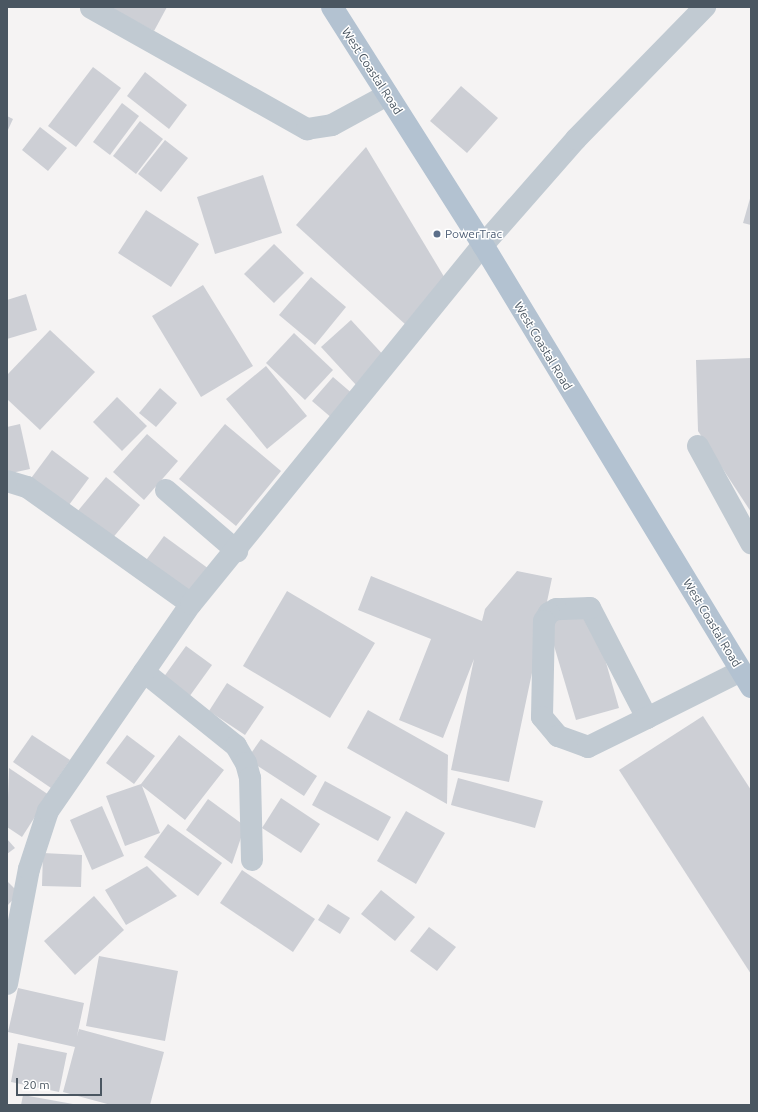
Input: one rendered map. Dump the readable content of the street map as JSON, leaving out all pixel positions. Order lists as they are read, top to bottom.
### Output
{
  "streets": {
    "main road": ["West Coastal Road"]
  },
  "places": ["PowerTrac"],
  "scale_bar": "20 m"
}
